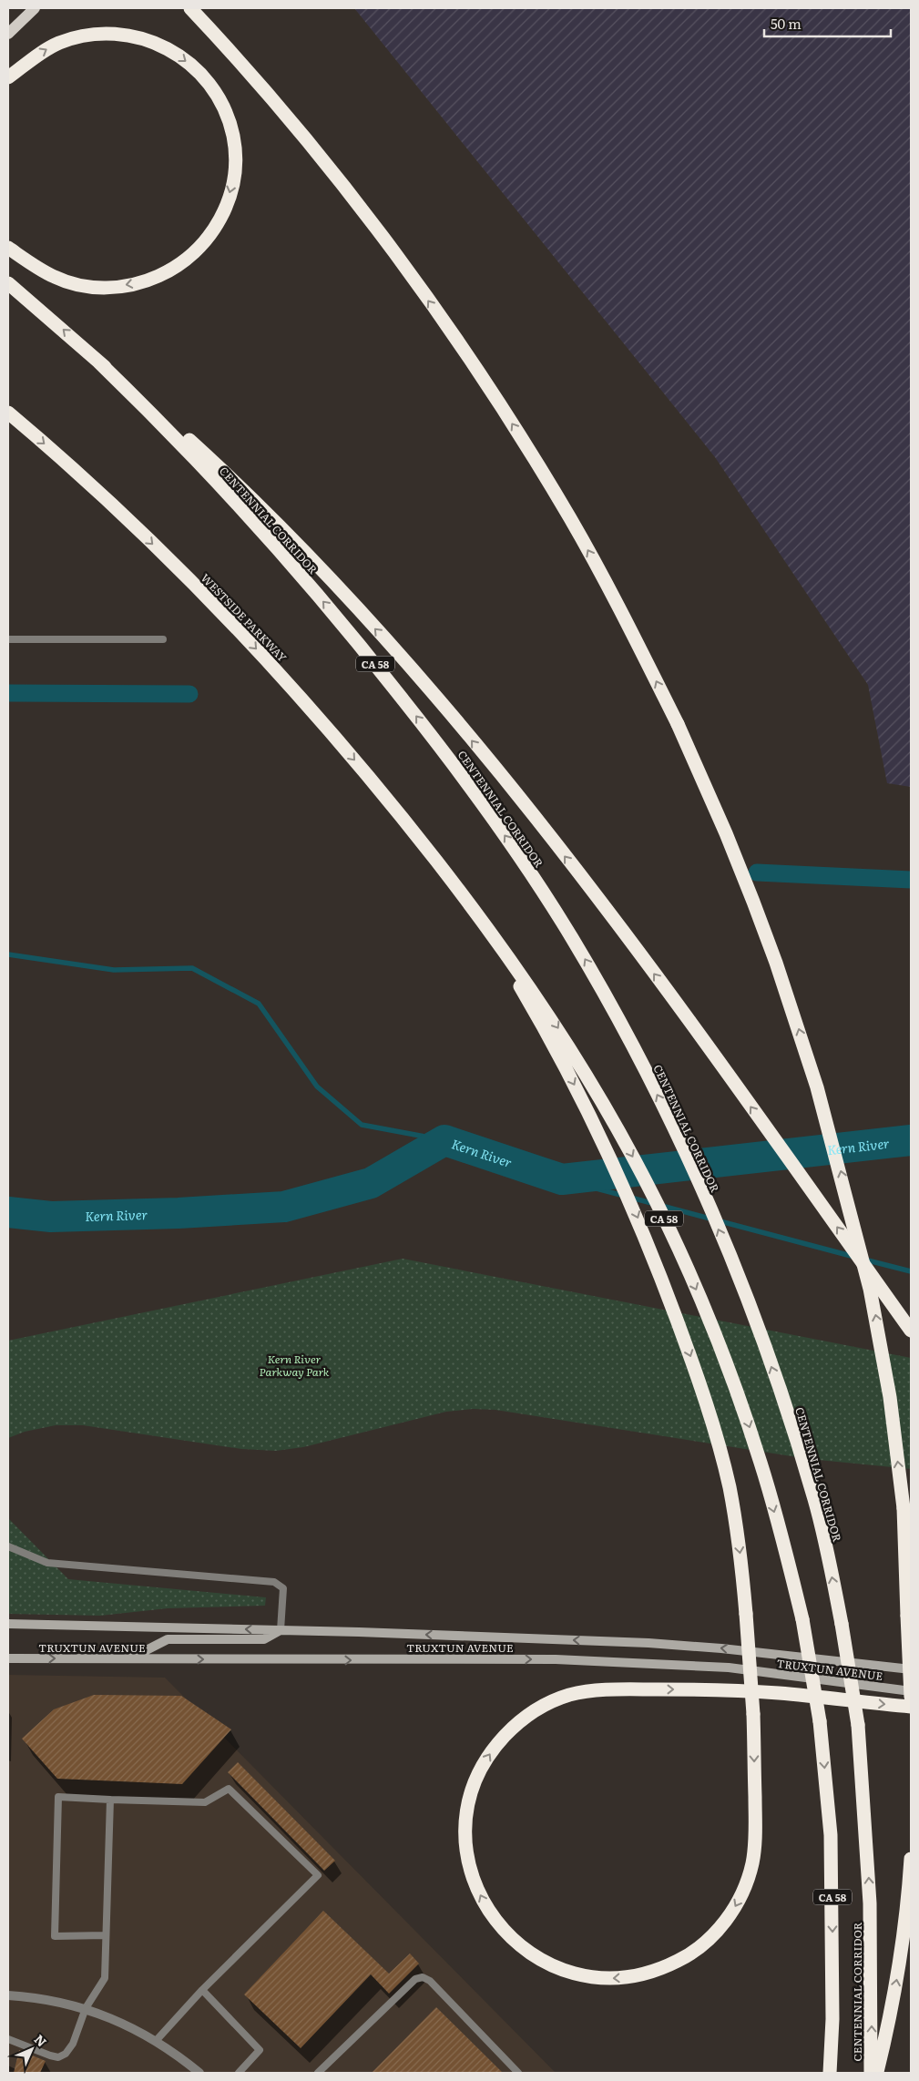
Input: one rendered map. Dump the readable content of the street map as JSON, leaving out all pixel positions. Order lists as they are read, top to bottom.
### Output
{
  "streets": {
    "highway": ["CENTENNIAL CORRIDOR", "WESTSIDE PARKWAY", "CA 58"],
    "main road": ["TRUXTUN AVENUE"]
  },
  "crossings": [
    ["WESTSIDE PARKWAY", "CA 58"]
  ],
  "water": ["Kern River"],
  "parks": ["Kern River Parkway Park"],
  "scale_bar": "50 m",
  "north": "top right"
}
